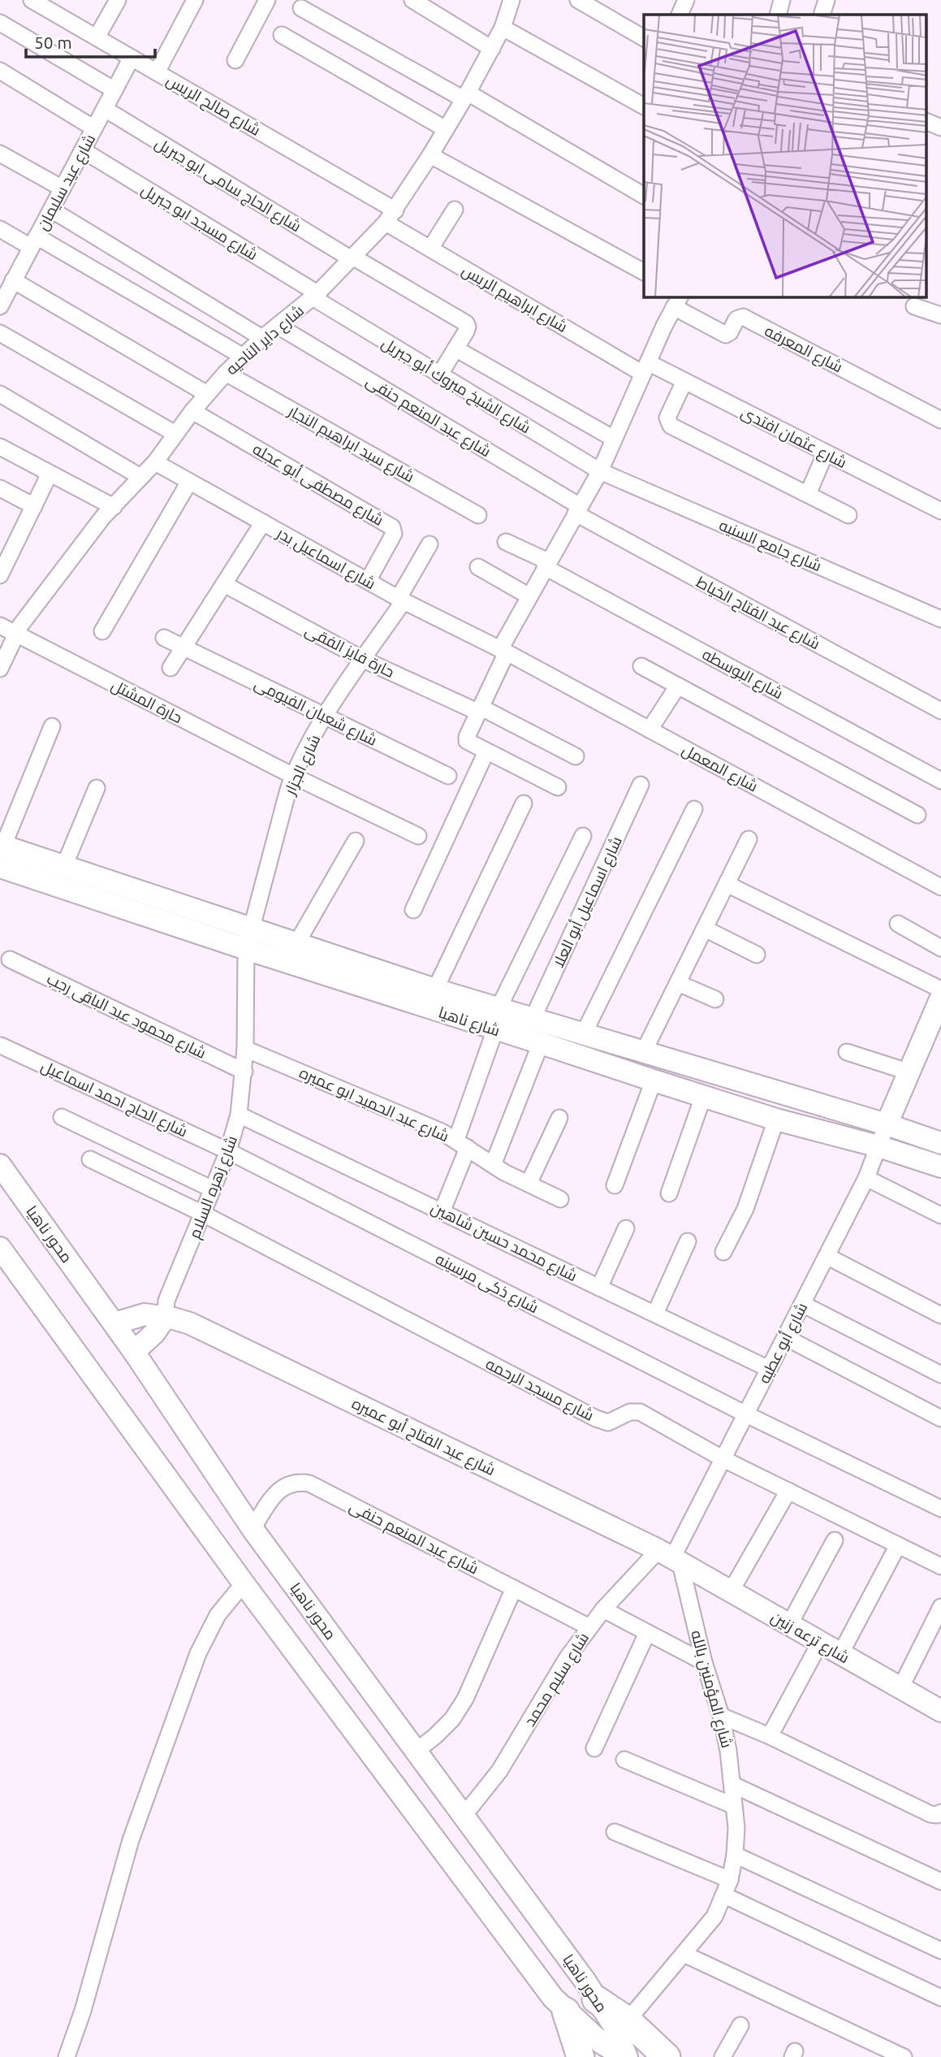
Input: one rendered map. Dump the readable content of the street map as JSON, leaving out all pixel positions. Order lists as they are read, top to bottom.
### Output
{
  "streets": {
    "main road": [
      "شارع ناهيا",
      "محور ناهيا",
      "شارع عبد الفتاح أبو عميره",
      "شارع ترعه زنين"
    ],
    "street": [
      "شارع صالح الريس",
      "شارع عيد سليمان",
      "شارع الحاج سامى ابو جبريل",
      "شارع مسجد ابو جبريل",
      "شارع ابراهيم الريس",
      "شارع داير الناحيه",
      "شارع المعرفه",
      "شارع الشيخ مبروك أبو جبريل",
      "شارع عبد المنعم حنفى",
      "شارع عثمان افتدى",
      "شارع سيد ابراهيم النجار",
      "شارع مصطفى أبو عجله",
      "شارع جامع السنيه",
      "شارع اسماعيل بدر",
      "شارع عبد الفتاح الخياط",
      "حارة فايز الفقى",
      "شارع البوسطه",
      "حارة المشتل",
      "شارع شعبان الفيومى",
      "شارع الجزار",
      "شارع المعمل",
      "شارع اسماعيل أبو العلا",
      "شارع محمود عبد الباقى رجب",
      "شارع الحاج احمد اسماعيل",
      "شارع عبد الحميد ابو عميره",
      "شارع زهره السلام",
      "شارع محمد حسين شاهين",
      "شارع ذكى مرسينه",
      "شارع أبو عطيه",
      "شارع مسجد الرحمه",
      "شارع سليم محمد",
      "شارع المؤمنين بالله"
    ]
  },
  "crossings": [
    ["شارع صالح الريس", "شارع عيد سليمان"],
    ["شارع صالح الريس", "شارع ابراهيم الريس"],
    ["شارع صالح الريس", "شارع داير الناحيه"],
    ["شارع عيد سليمان", "شارع الحاج سامى ابو جبريل"],
    ["شارع عيد سليمان", "شارع مسجد ابو جبريل"],
    ["شارع الحاج سامى ابو جبريل", "شارع داير الناحيه"],
    ["شارع مسجد ابو جبريل", "شارع داير الناحيه"],
    ["شارع مسجد ابو جبريل", "شارع الشيخ مبروك أبو جبريل"],
    ["شارع ابراهيم الريس", "شارع داير الناحيه"],
    ["شارع ابراهيم الريس", "شارع عثمان افتدى"],
    ["شارع داير الناحيه", "شارع الشيخ مبروك أبو جبريل"],
    ["شارع داير الناحيه", "شارع عبد المنعم حنفى"],
    ["شارع داير الناحيه", "شارع سيد ابراهيم النجار"],
    ["شارع داير الناحيه", "شارع مصطفى أبو عجله"],
    ["شارع داير الناحيه", "شارع اسماعيل بدر"],
    ["شارع داير الناحيه", "حارة المشتل"],
    ["شارع الشيخ مبروك أبو جبريل", "شارع جامع السنيه"],
    ["شارع عبد المنعم حنفى", "شارع عبد الفتاح الخياط"],
    ["شارع عبد المنعم حنفى", "محور ناهيا"],
    ["شارع عبد المنعم حنفى", "شارع سليم محمد"],
    ["شارع مصطفى أبو عجله", "شارع اسماعيل بدر"],
    ["شارع اسماعيل بدر", "شارع الجزار"],
    ["شارع اسماعيل بدر", "شارع المعمل"],
    ["حارة فايز الفقى", "شارع الجزار"],
    ["حارة المشتل", "شارع الجزار"],
    ["شارع شعبان الفيومى", "شارع الجزار"],
    ["شارع الجزار", "شارع ناهيا"],
    ["شارع الجزار", "شارع زهره السلام"],
    ["شارع اسماعيل أبو العلا", "شارع ناهيا"],
    ["شارع محمود عبد الباقى رجب", "شارع زهره السلام"],
    ["شارع ناهيا", "شارع زهره السلام"],
    ["شارع ناهيا", "شارع أبو عطيه"],
    ["شارع الحاج احمد اسماعيل", "شارع زهره السلام"],
    ["شارع الحاج احمد اسماعيل", "شارع ذكى مرسينه"],
    ["شارع عبد الحميد ابو عميره", "شارع زهره السلام"],
    ["شارع زهره السلام", "شارع محمد حسين شاهين"],
    ["شارع زهره السلام", "شارع ذكى مرسينه"],
    ["شارع زهره السلام", "شارع مسجد الرحمه"],
    ["شارع زهره السلام", "شارع عبد الفتاح أبو عميره"],
    ["محور ناهيا", "شارع عبد الفتاح أبو عميره"],
    ["محور ناهيا", "شارع سليم محمد"],
    ["شارع محمد حسين شاهين", "شارع أبو عطيه"],
    ["شارع ذكى مرسينه", "شارع أبو عطيه"],
    ["شارع أبو عطيه", "شارع مسجد الرحمه"],
    ["شارع أبو عطيه", "شارع عبد الفتاح أبو عميره"],
    ["شارع أبو عطيه", "شارع ترعه زنين"],
    ["شارع أبو عطيه", "شارع سليم محمد"],
    ["شارع أبو عطيه", "شارع المؤمنين بالله"],
    ["شارع عبد الفتاح أبو عميره", "شارع ترعه زنين"],
    ["شارع عبد الفتاح أبو عميره", "شارع سليم محمد"],
    ["شارع عبد الفتاح أبو عميره", "شارع المؤمنين بالله"],
    ["شارع ترعه زنين", "شارع سليم محمد"],
    ["شارع ترعه زنين", "شارع المؤمنين بالله"],
    ["شارع سليم محمد", "شارع المؤمنين بالله"]
  ],
  "scale_bar": "50 m"
}
